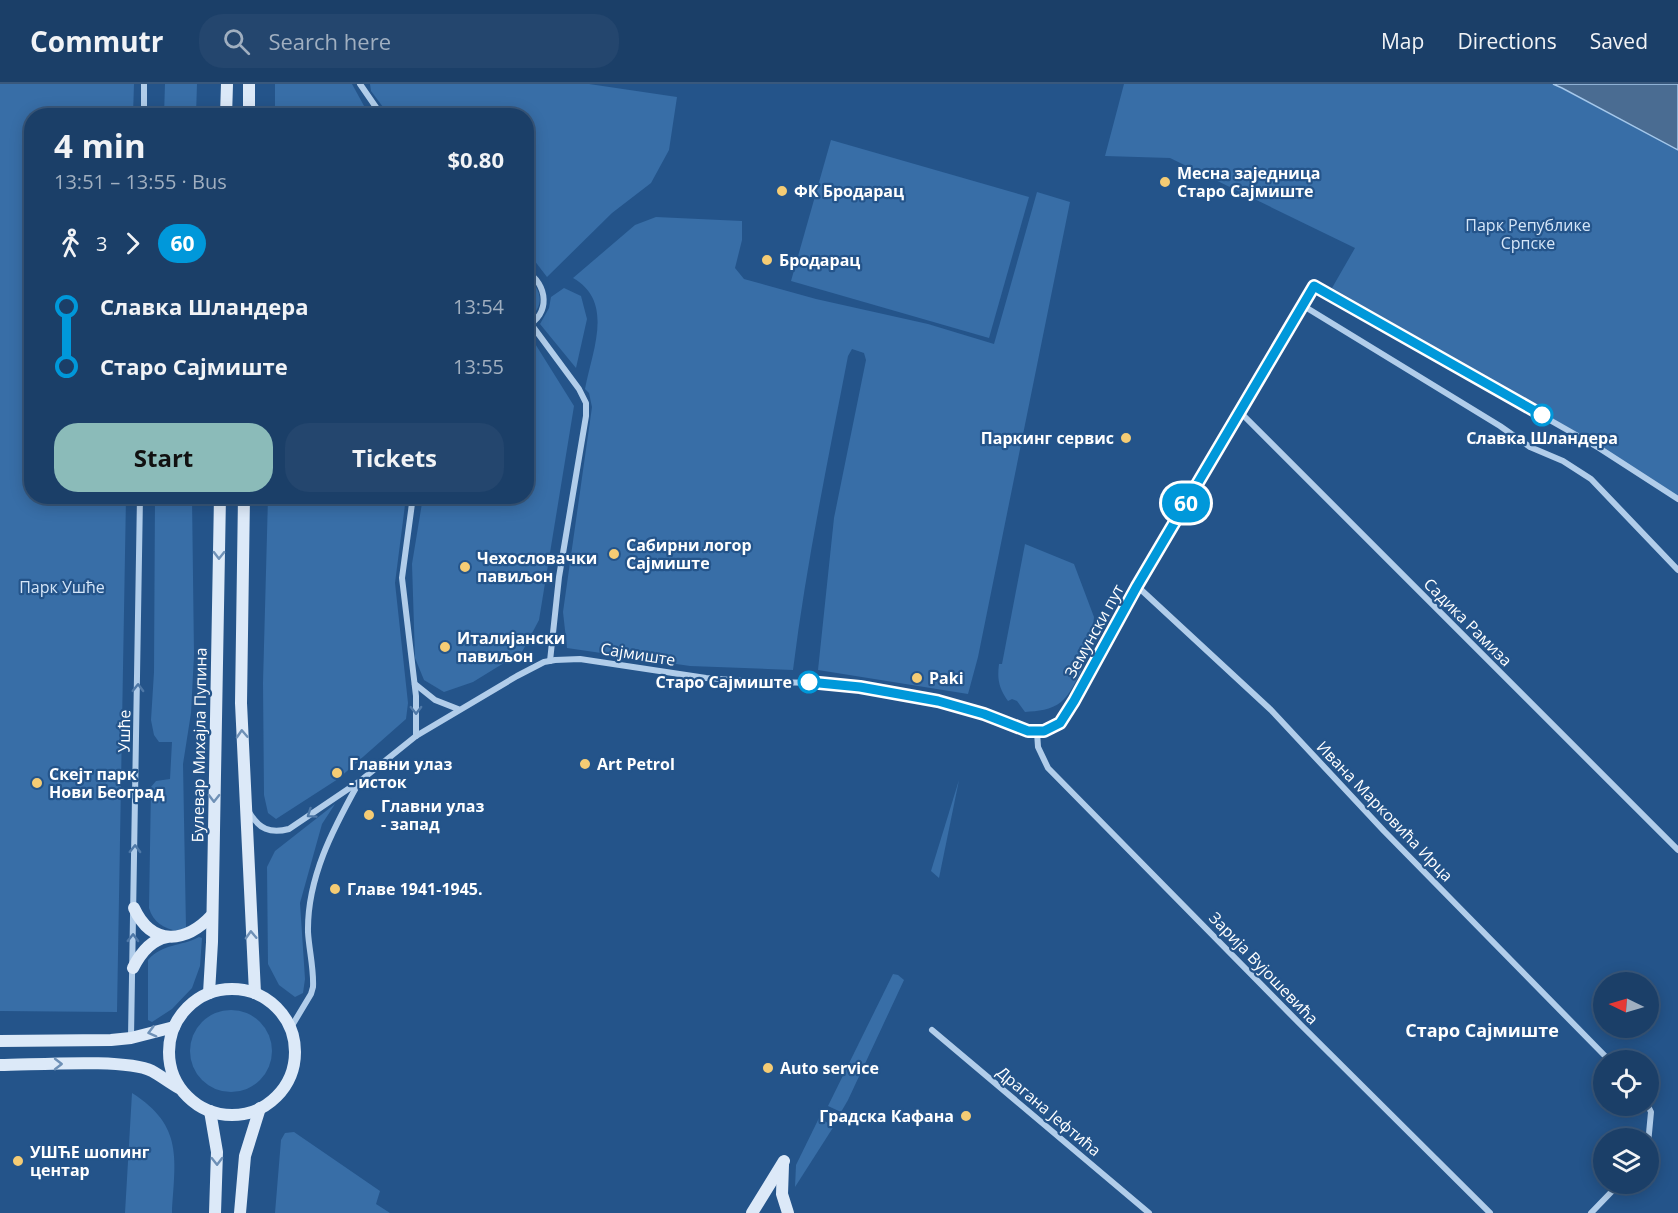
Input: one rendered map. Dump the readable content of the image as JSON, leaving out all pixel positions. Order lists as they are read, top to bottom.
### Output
{
  "streets": {
    "main road": ["Булевар Михајла Пупина"],
    "street": [
      "Садика Рамиза",
      "Земунски пут",
      "Сајмиште",
      "Ушће",
      "Ивана Марковића Ирца",
      "Зарија Вујошевића",
      "Драгана Јефтића"
    ]
  },
  "crossings": [
    ["Садика Рамиза", "Земунски пут"],
    ["Земунски пут", "Сајмиште"],
    ["Земунски пут", "Ивана Марковића Ирца"],
    ["Земунски пут", "Зарија Вујошевића"],
    ["Сајмиште", "Булевар Михајла Пупина"],
    ["Сајмиште", "Зарија Вујошевића"]
  ],
  "one_way": ["Ушће"],
  "districts": ["Старо Сајмиште"],
  "parks": ["Парк Републике Српске", "Парк Ушће"],
  "places": [
    "Месна заједница Старо Сајмиште",
    "ФК Бродарац",
    "Бродарац",
    "Славка Шландера",
    "Паркинг сервис",
    "Сабирни логор Сајмиште",
    "Чехословачки павиљон",
    "Италијански павиљон",
    "Paki",
    "Старо Сајмиште",
    "Art Petrol",
    "Главни улаз - исток",
    "Скејт парк Нови Београд",
    "Главни улаз - запад",
    "Главе 1941-1945.",
    "Auto service",
    "Градска Кафана",
    "УШЋЕ шопинг центар"
  ],
  "lines": ["bus line 60"],
  "north": "left",
  "page": {
    "header": "Commutr",
    "search": "Search here",
    "nav": ["Map", "Directions", "Saved"],
    "on_map": "60",
    "heading": ["4 min", "13:51 – 13:55 · Bus", "$0.80"],
    "legs": ["3", "60"],
    "list": [
      {
        "name": "Славка Шландера",
        "value": "13:54"
      },
      {
        "name": "Старо Сајмиште",
        "value": "13:55"
      }
    ],
    "buttons": ["Start", "Tickets"]
  }
}
